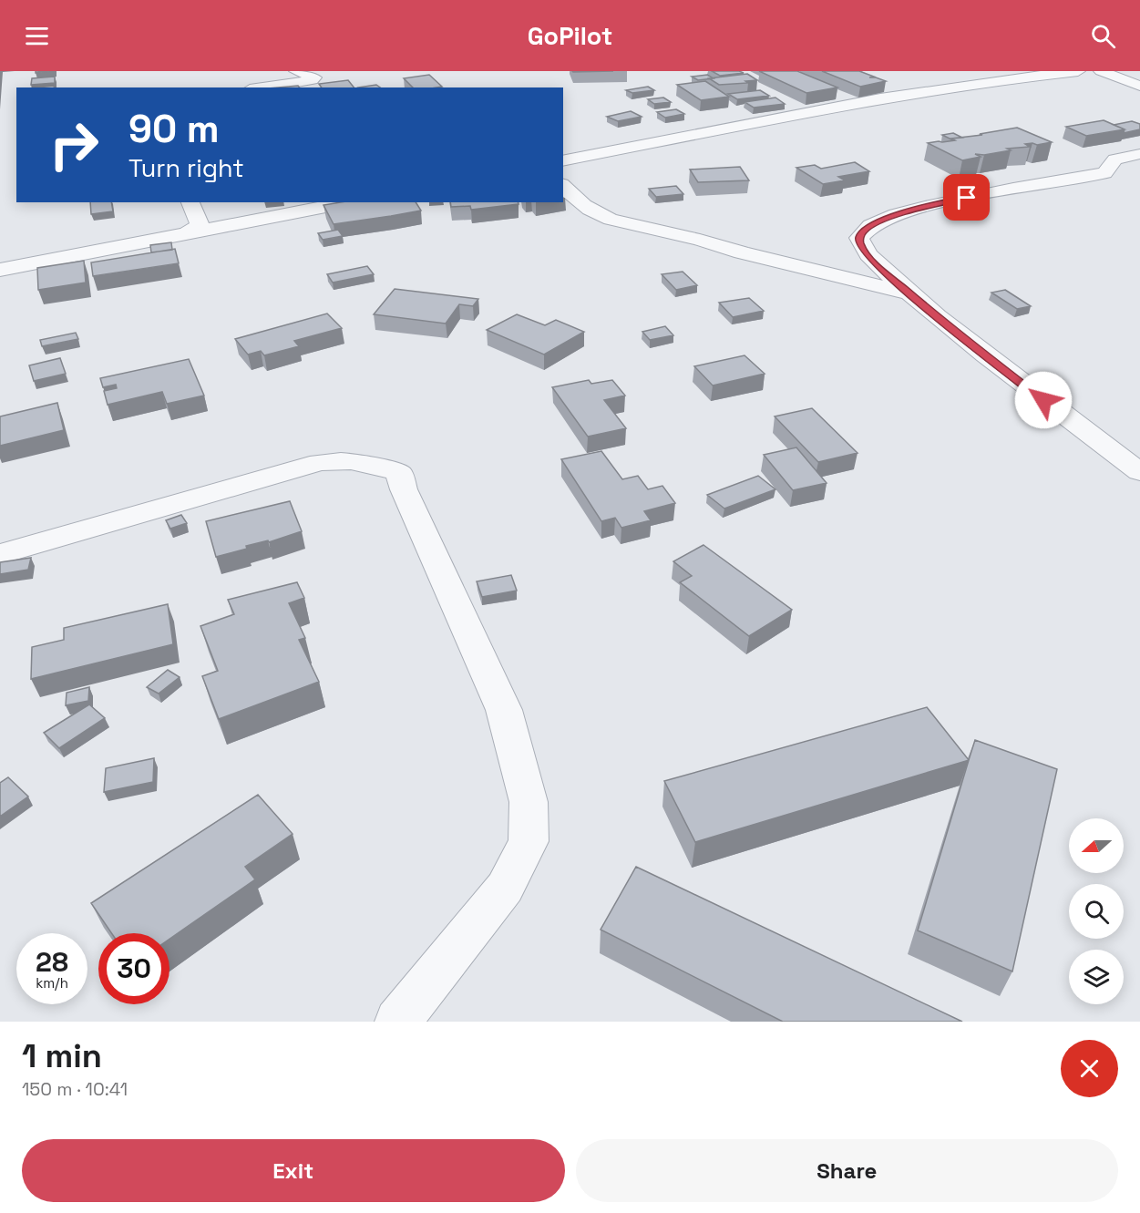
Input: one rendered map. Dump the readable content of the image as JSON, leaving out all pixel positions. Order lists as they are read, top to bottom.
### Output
{
  "north": "left",
  "page": {
    "header": "GoPilot",
    "turn": ["90 m", "Turn right"],
    "speed": "28 km/h",
    "limit": "30",
    "heading": ["1 min", "150 m · 10:41"],
    "buttons": ["Exit", "Share"]
  }
}
